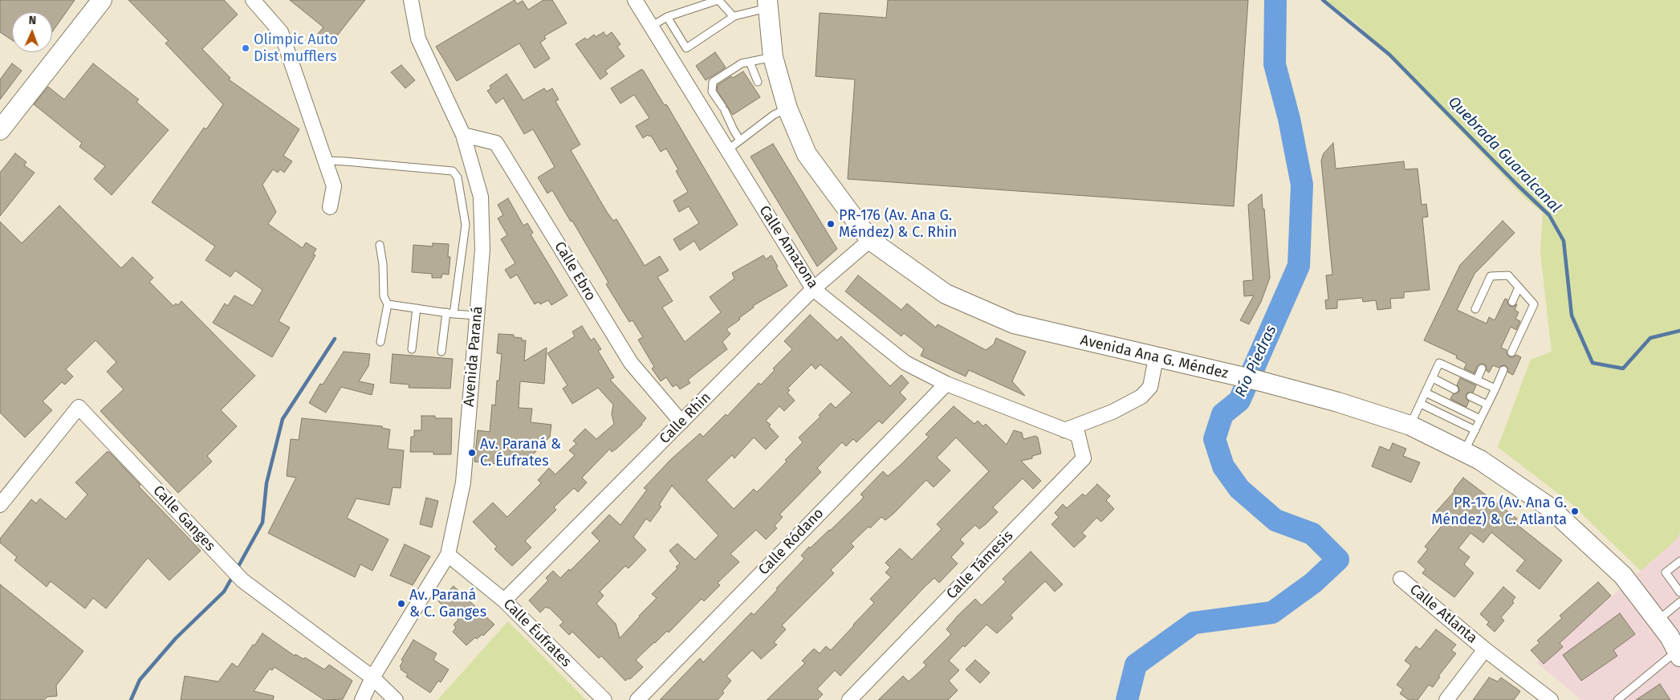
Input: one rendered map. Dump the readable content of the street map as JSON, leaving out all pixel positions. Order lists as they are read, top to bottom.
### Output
{
  "streets": {
    "main road": ["Avenida Ana G. Méndez"],
    "street": [
      "Calle Amazona",
      "Calle Ebro",
      "Avenida Paraná",
      "Calle Rhin",
      "Calle Ganges",
      "Calle Ródano",
      "Calle Támesis",
      "Calle Atlanta",
      "Calle Éufrates"
    ]
  },
  "crossings": [
    ["Calle Amazona", "Calle Rhin"],
    ["Calle Amazona", "Calle Ródano"],
    ["Calle Amazona", "Calle Támesis"],
    ["Calle Ebro", "Avenida Paraná"],
    ["Calle Ebro", "Calle Rhin"],
    ["Avenida Paraná", "Calle Ganges"],
    ["Avenida Paraná", "Calle Éufrates"],
    ["Avenida Ana G. Méndez", "Calle Rhin"],
    ["Calle Rhin", "Calle Éufrates"]
  ],
  "water": ["Quebrada Guaralcanal", "Río Piedras"],
  "places": [
    "Olimpic Auto Dist mufflers",
    "PR-176 (Av. Ana G. Méndez) & C. Rhin",
    "Av. Paraná & C. Éufrates",
    "PR-176 (Av. Ana G. Méndez) & C. Atlanta",
    "Av. Paraná & C. Ganges"
  ],
  "north": "top"
}
